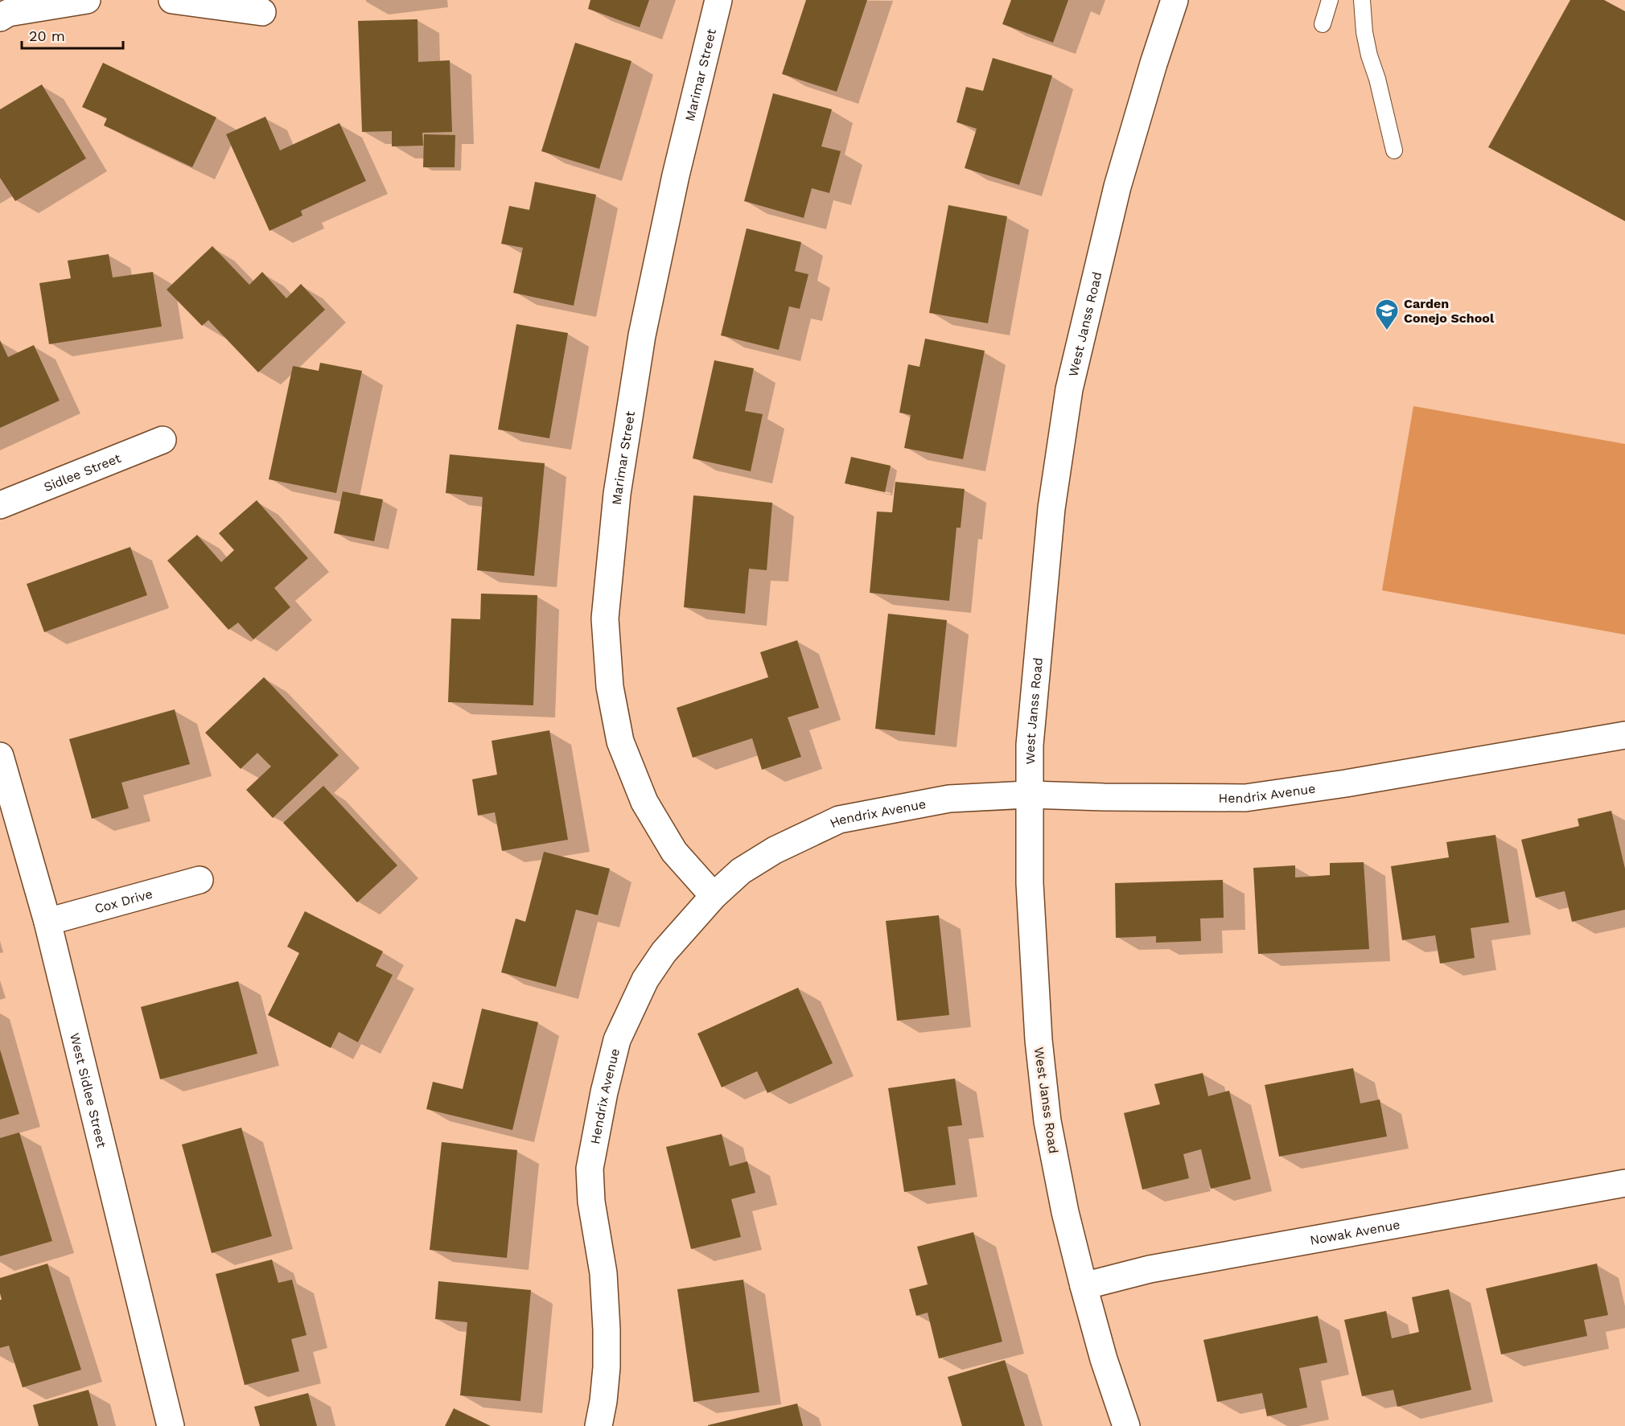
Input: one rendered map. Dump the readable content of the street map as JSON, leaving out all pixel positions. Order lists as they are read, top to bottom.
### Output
{
  "streets": {
    "street": [
      "Marimar Street",
      "West Janss Road",
      "Sidlee Street",
      "Hendrix Avenue",
      "Cox Drive",
      "West Sidlee Street",
      "Nowak Avenue"
    ]
  },
  "crossings": [
    ["Marimar Street", "Hendrix Avenue"],
    ["West Janss Road", "Hendrix Avenue"],
    ["West Janss Road", "Nowak Avenue"],
    ["Cox Drive", "West Sidlee Street"]
  ],
  "places": {
    "school or university": ["Carden Conejo School"]
  },
  "scale_bar": "20 m"
}
